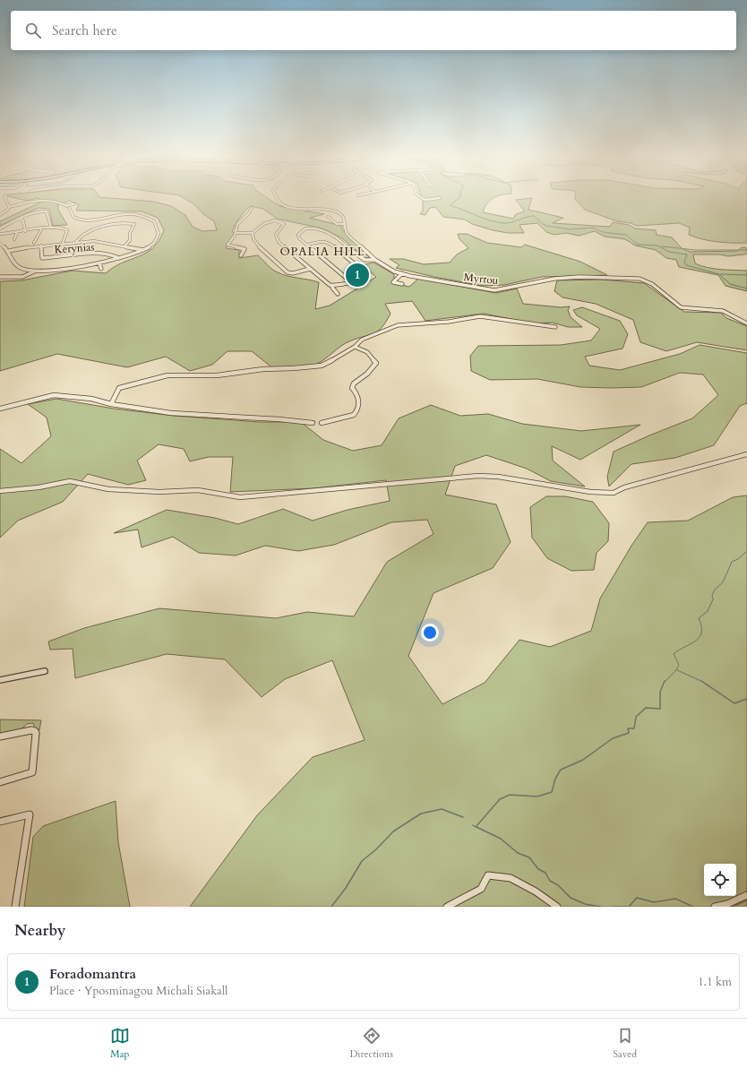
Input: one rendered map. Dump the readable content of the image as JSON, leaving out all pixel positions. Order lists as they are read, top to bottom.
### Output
{
  "streets": {
    "street": ["Kerynias", "Myrtou"]
  },
  "districts": ["OPALIA HILL"],
  "page": {
    "search": "Search here",
    "pins": "1",
    "heading": "Nearby",
    "list": [
      {
        "mark": "1",
        "name": "Foradomantra",
        "note": "Place · Yposminagou Michali Siakall",
        "value": "1.1 km"
      }
    ],
    "nav": ["Map", "Directions", "Saved"]
  }
}
